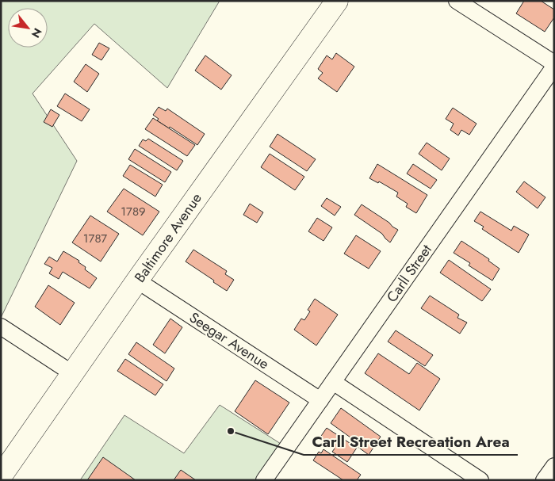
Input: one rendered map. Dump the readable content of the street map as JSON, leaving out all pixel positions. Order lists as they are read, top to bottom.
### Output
{
  "streets": {
    "street": ["Baltimore Avenue", "Carll Street", "Seegar Avenue"]
  },
  "crossings": [
    ["Baltimore Avenue", "Seegar Avenue"],
    ["Carll Street", "Seegar Avenue"]
  ],
  "places": ["Carll Street Recreation Area"],
  "house_numbers": ["1789", "1787"],
  "north": "bottom right"
}
